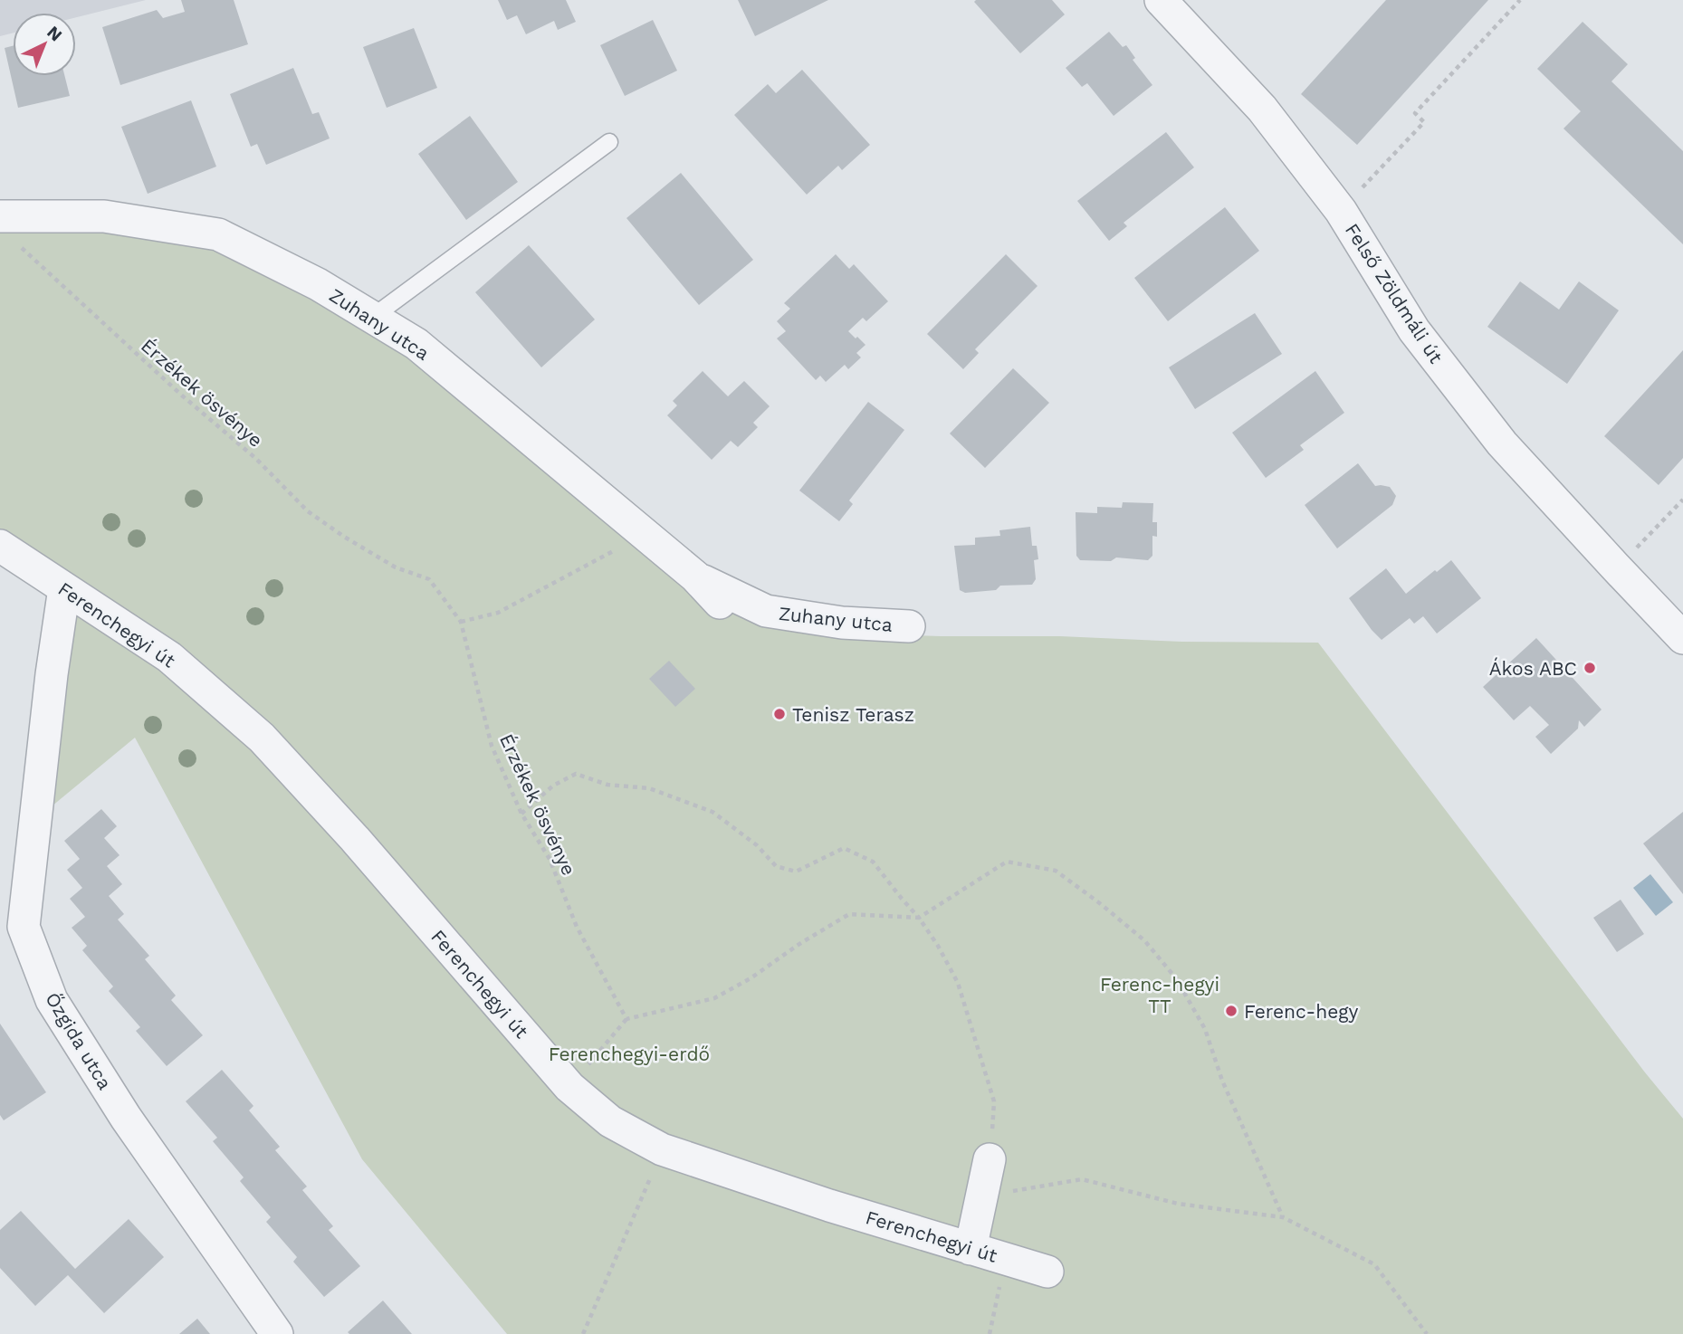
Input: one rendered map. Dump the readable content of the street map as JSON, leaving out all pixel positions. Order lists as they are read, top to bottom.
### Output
{
  "streets": {
    "street": [
      "Felső Zöldmáli út",
      "Zuhany utca",
      "Ferenchegyi út",
      "Őzgida utca"
    ],
    "path": ["Érzékek ösvénye"]
  },
  "crossings": [
    ["Ferenchegyi út", "Őzgida utca"]
  ],
  "parks": ["Ferenc-hegyi TT", "Ferenchegyi-erdő"],
  "places": ["Ákos ABC", "Tenisz Terasz", "Ferenc-hegy"],
  "north": "top right"
}
